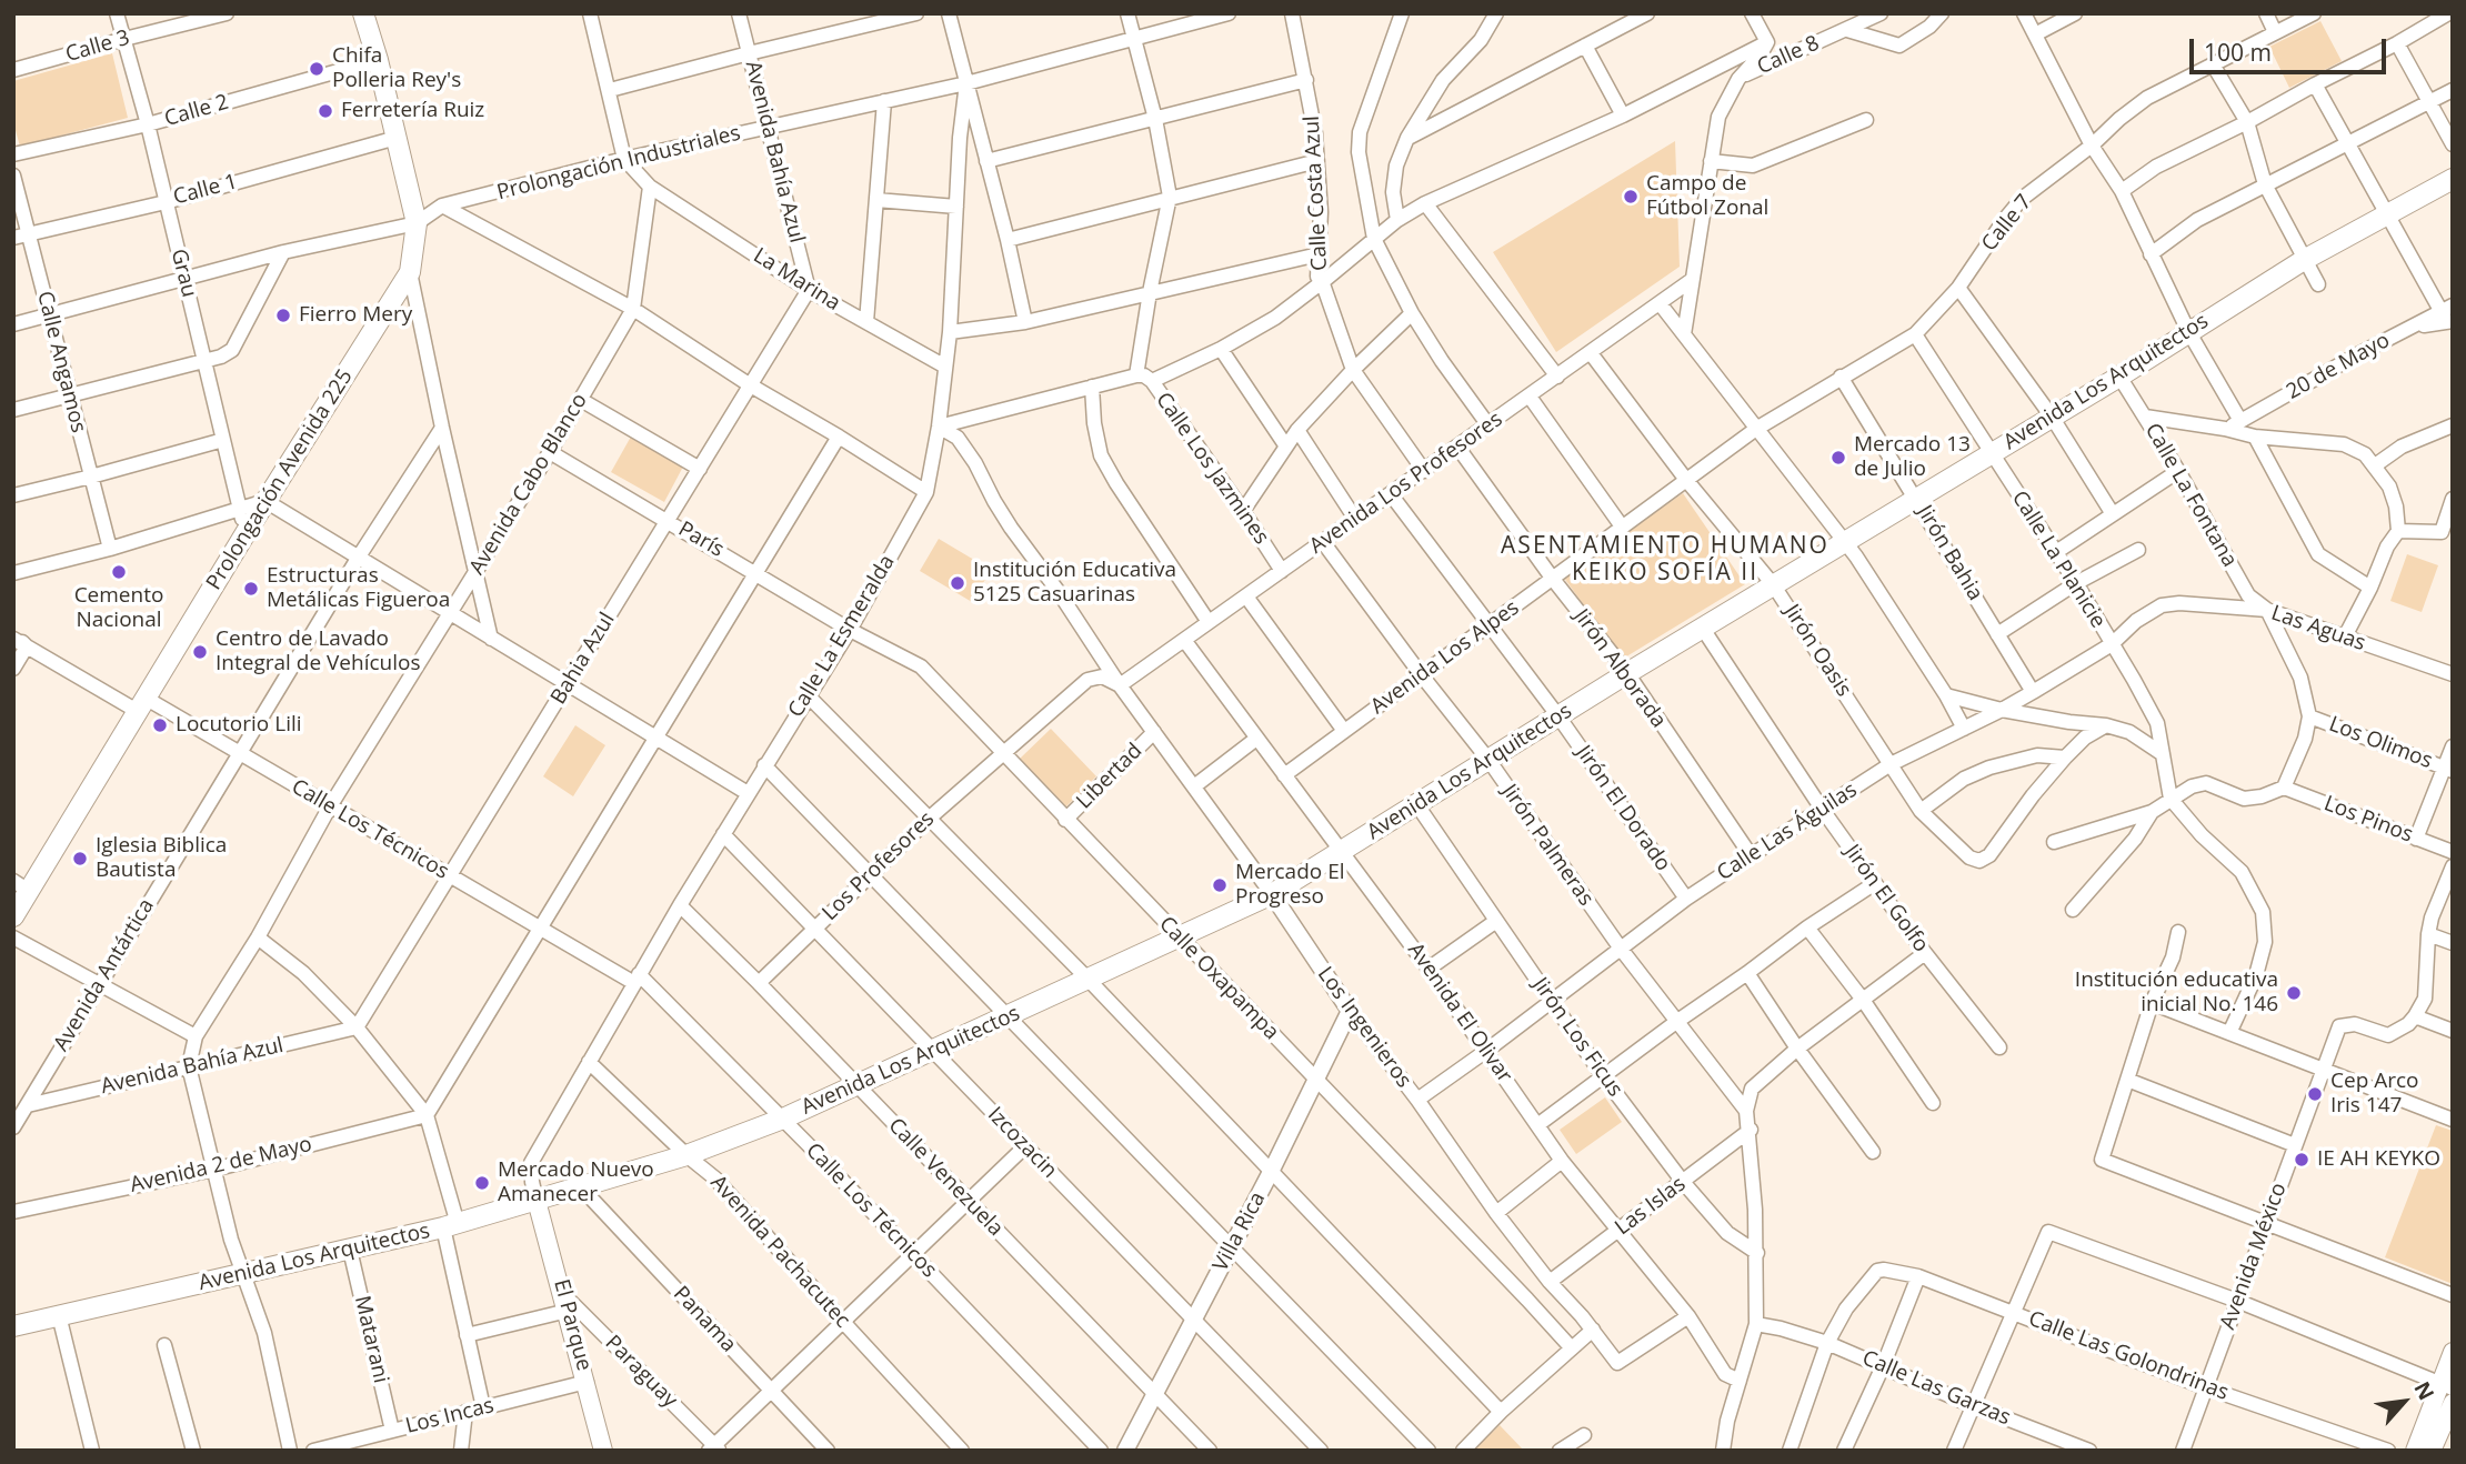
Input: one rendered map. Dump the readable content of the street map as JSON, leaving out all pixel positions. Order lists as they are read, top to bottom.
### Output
{
  "streets": {
    "main road": ["Avenida Los Arquitectos", "Prolongación Avenida 225", "El Parque"],
    "street": [
      "Calle 3",
      "Calle 8",
      "Calle 2",
      "Avenida Bahía Azul",
      "Prolongación Industriales",
      "Calle 1",
      "Calle Costa Azul",
      "Calle 7",
      "Grau",
      "La Marina",
      "Calle Angamos",
      "20 de Mayo",
      "Calle Los Jazmines",
      "Avenida Los Profesores",
      "Avenida Cabo Blanco",
      "Calle La Fontana",
      "París",
      "Jirón Bahia",
      "Calle La Planicie",
      "Las Aguas",
      "Calle La Esmeralda",
      "Jirón Oasis",
      "Avenida Los Alpes",
      "Bahia Azul",
      "Jirón Alborada",
      "Los Olimos",
      "Libertad",
      "Jirón El Dorado",
      "Los Pinos",
      "Calle Los Técnicos",
      "Calle Las Águilas",
      "Jirón Palmeras",
      "Los Profesores",
      "Jirón El Golfo",
      "Avenida Antártica",
      "Calle Oxapampa",
      "Avenida El Olivar",
      "Los Ingenieros",
      "Jirón Los Ficus",
      "Izcozacin",
      "Avenida 2 de Mayo",
      "Calle Venezuela",
      "Las Islas",
      "Villa Rica",
      "Avenida Pachacutec",
      "Avenida México",
      "Panama",
      "Matarani",
      "Calle Las Golondrinas",
      "Paraguay",
      "Calle Las Garzas",
      "Los Incas"
    ]
  },
  "crossings": [
    ["Calle 3", "Grau"],
    ["Calle 2", "Grau"],
    ["Calle 2", "Prolongación Avenida 225"],
    ["Avenida Bahía Azul", "Prolongación Industriales"],
    ["Avenida Bahía Azul", "La Marina"],
    ["Avenida Bahía Azul", "Avenida Cabo Blanco"],
    ["Avenida Bahía Azul", "Bahia Azul"],
    ["Avenida Bahía Azul", "Avenida Antártica"],
    ["Prolongación Industriales", "Grau"],
    ["Prolongación Industriales", "Calle Angamos"],
    ["Prolongación Industriales", "Prolongación Avenida 225"],
    ["Prolongación Industriales", "Calle La Esmeralda"],
    ["Calle 1", "Grau"],
    ["Calle 1", "Calle Angamos"],
    ["Calle 1", "Prolongación Avenida 225"],
    ["Calle Costa Azul", "Avenida Los Profesores"],
    ["Calle 7", "Jirón Bahia"],
    ["Calle 7", "Calle La Planicie"],
    ["Calle 7", "Avenida Los Alpes"],
    ["Grau", "Prolongación Avenida 225"],
    ["La Marina", "Avenida Cabo Blanco"],
    ["La Marina", "Calle La Esmeralda"],
    ["La Marina", "Bahia Azul"],
    ["Avenida Los Arquitectos", "Calle La Fontana"],
    ["Avenida Los Arquitectos", "Jirón Bahia"],
    ["Avenida Los Arquitectos", "Calle La Planicie"],
    ["Avenida Los Arquitectos", "Calle La Esmeralda"],
    ["Avenida Los Arquitectos", "Jirón Oasis"],
    ["Avenida Los Arquitectos", "Jirón Alborada"],
    ["Avenida Los Arquitectos", "Jirón El Dorado"],
    ["Avenida Los Arquitectos", "Calle Los Técnicos"],
    ["Avenida Los Arquitectos", "Jirón Palmeras"],
    ["Avenida Los Arquitectos", "Jirón El Golfo"],
    ["Avenida Los Arquitectos", "Calle Oxapampa"],
    ["Avenida Los Arquitectos", "Avenida El Olivar"],
    ["Avenida Los Arquitectos", "Los Ingenieros"],
    ["Avenida Los Arquitectos", "Jirón Los Ficus"],
    ["Avenida Los Arquitectos", "Izcozacin"],
    ["Avenida Los Arquitectos", "Calle Venezuela"],
    ["Avenida Los Arquitectos", "Avenida Pachacutec"],
    ["Avenida Los Arquitectos", "Panama"],
    ["Avenida Los Arquitectos", "El Parque"],
    ["Avenida Los Arquitectos", "Matarani"],
    ["Calle Los Jazmines", "Avenida Los Profesores"],
    ["Prolongación Avenida 225", "Calle Los Técnicos"],
    ["Avenida Los Profesores", "Jirón Oasis"],
    ["Avenida Los Profesores", "Jirón Alborada"],
    ["Avenida Los Profesores", "Jirón El Dorado"],
    ["Avenida Los Profesores", "Jirón Palmeras"],
    ["Avenida Los Profesores", "Los Profesores"],
    ["Avenida Los Profesores", "Avenida El Olivar"],
    ["Avenida Los Profesores", "Los Ingenieros"],
    ["Avenida Cabo Blanco", "París"],
    ["Avenida Cabo Blanco", "Calle Los Técnicos"],
    ["Calle La Fontana", "Las Aguas"],
    ["París", "Calle La Esmeralda"],
    ["París", "Bahia Azul"],
    ["París", "Calle Oxapampa"],
    ["Jirón Bahia", "Calle Las Águilas"],
    ["Calle La Planicie", "Calle Las Águilas"],
    ["Las Aguas", "Calle Las Águilas"],
    ["Calle La Esmeralda", "Calle Los Técnicos"],
    ["Calle La Esmeralda", "Calle Oxapampa"],
    ["Calle La Esmeralda", "Los Ingenieros"],
    ["Calle La Esmeralda", "Izcozacin"],
    ["Calle La Esmeralda", "Calle Venezuela"],
    ["Calle La Esmeralda", "Avenida Pachacutec"],
    ["Calle La Esmeralda", "El Parque"],
    ["Jirón Oasis", "Avenida Los Alpes"],
    ["Jirón Oasis", "Calle Las Águilas"],
    ["Avenida Los Alpes", "Jirón Alborada"],
    ["Avenida Los Alpes", "Jirón El Dorado"],
    ["Avenida Los Alpes", "Jirón Palmeras"],
    ["Avenida Los Alpes", "Avenida El Olivar"],
    ["Bahia Azul", "Calle Los Técnicos"],
    ["Jirón Alborada", "Calle Las Águilas"],
    ["Libertad", "Calle Oxapampa"],
    ["Libertad", "Los Ingenieros"],
    ["Jirón El Dorado", "Calle Las Águilas"],
    ["Calle Los Técnicos", "Avenida Antártica"],
    ["Calle Las Águilas", "Jirón Palmeras"],
    ["Calle Las Águilas", "Jirón El Golfo"],
    ["Calle Las Águilas", "Avenida El Olivar"],
    ["Calle Las Águilas", "Los Ingenieros"],
    ["Calle Las Águilas", "Jirón Los Ficus"],
    ["Los Profesores", "Calle Oxapampa"],
    ["Los Profesores", "Los Ingenieros"],
    ["Los Profesores", "Izcozacin"],
    ["Los Profesores", "Calle Venezuela"],
    ["Calle Oxapampa", "Villa Rica"],
    ["Avenida El Olivar", "Los Ingenieros"],
    ["Avenida El Olivar", "Las Islas"],
    ["Los Ingenieros", "Las Islas"],
    ["Los Ingenieros", "Villa Rica"],
    ["Jirón Los Ficus", "Las Islas"],
    ["Izcozacin", "Villa Rica"],
    ["Calle Venezuela", "Villa Rica"],
    ["Avenida México", "Calle Las Golondrinas"],
    ["El Parque", "Paraguay"],
    ["El Parque", "Los Incas"],
    ["Matarani", "Los Incas"],
    ["Calle Las Golondrinas", "Calle Las Garzas"]
  ],
  "districts": ["ASENTAMIENTO HUMANO KEIKO SOFÍA II"],
  "places": [
    "Chifa Polleria Rey's",
    "Ferretería Ruiz",
    "Campo de Fútbol Zonal",
    "Fierro Mery",
    "Mercado 13 de Julio",
    "Cemento Nacional",
    "Institución Educativa 5125 Casuarinas",
    "Estructuras Metálicas Figueroa",
    "Centro de Lavado Integral de Vehículos",
    "Locutorio Lili",
    "Iglesia Biblica Bautista",
    "Mercado El Progreso",
    "Institución educativa inicial No. 146",
    "Cep Arco Iris 147",
    "IE AH KEYKO",
    "Mercado Nuevo Amanecer"
  ],
  "scale_bar": "100 m",
  "north": "top right"
}
